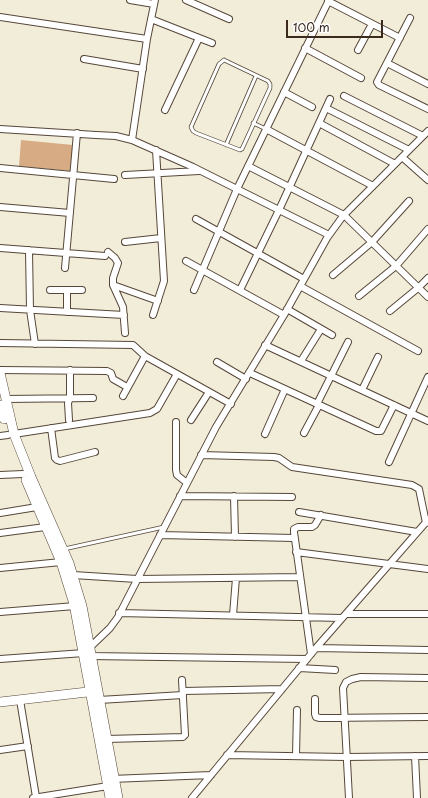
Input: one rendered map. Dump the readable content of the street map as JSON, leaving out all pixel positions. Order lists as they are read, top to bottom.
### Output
{
  "scale_bar": "100 m"
}
